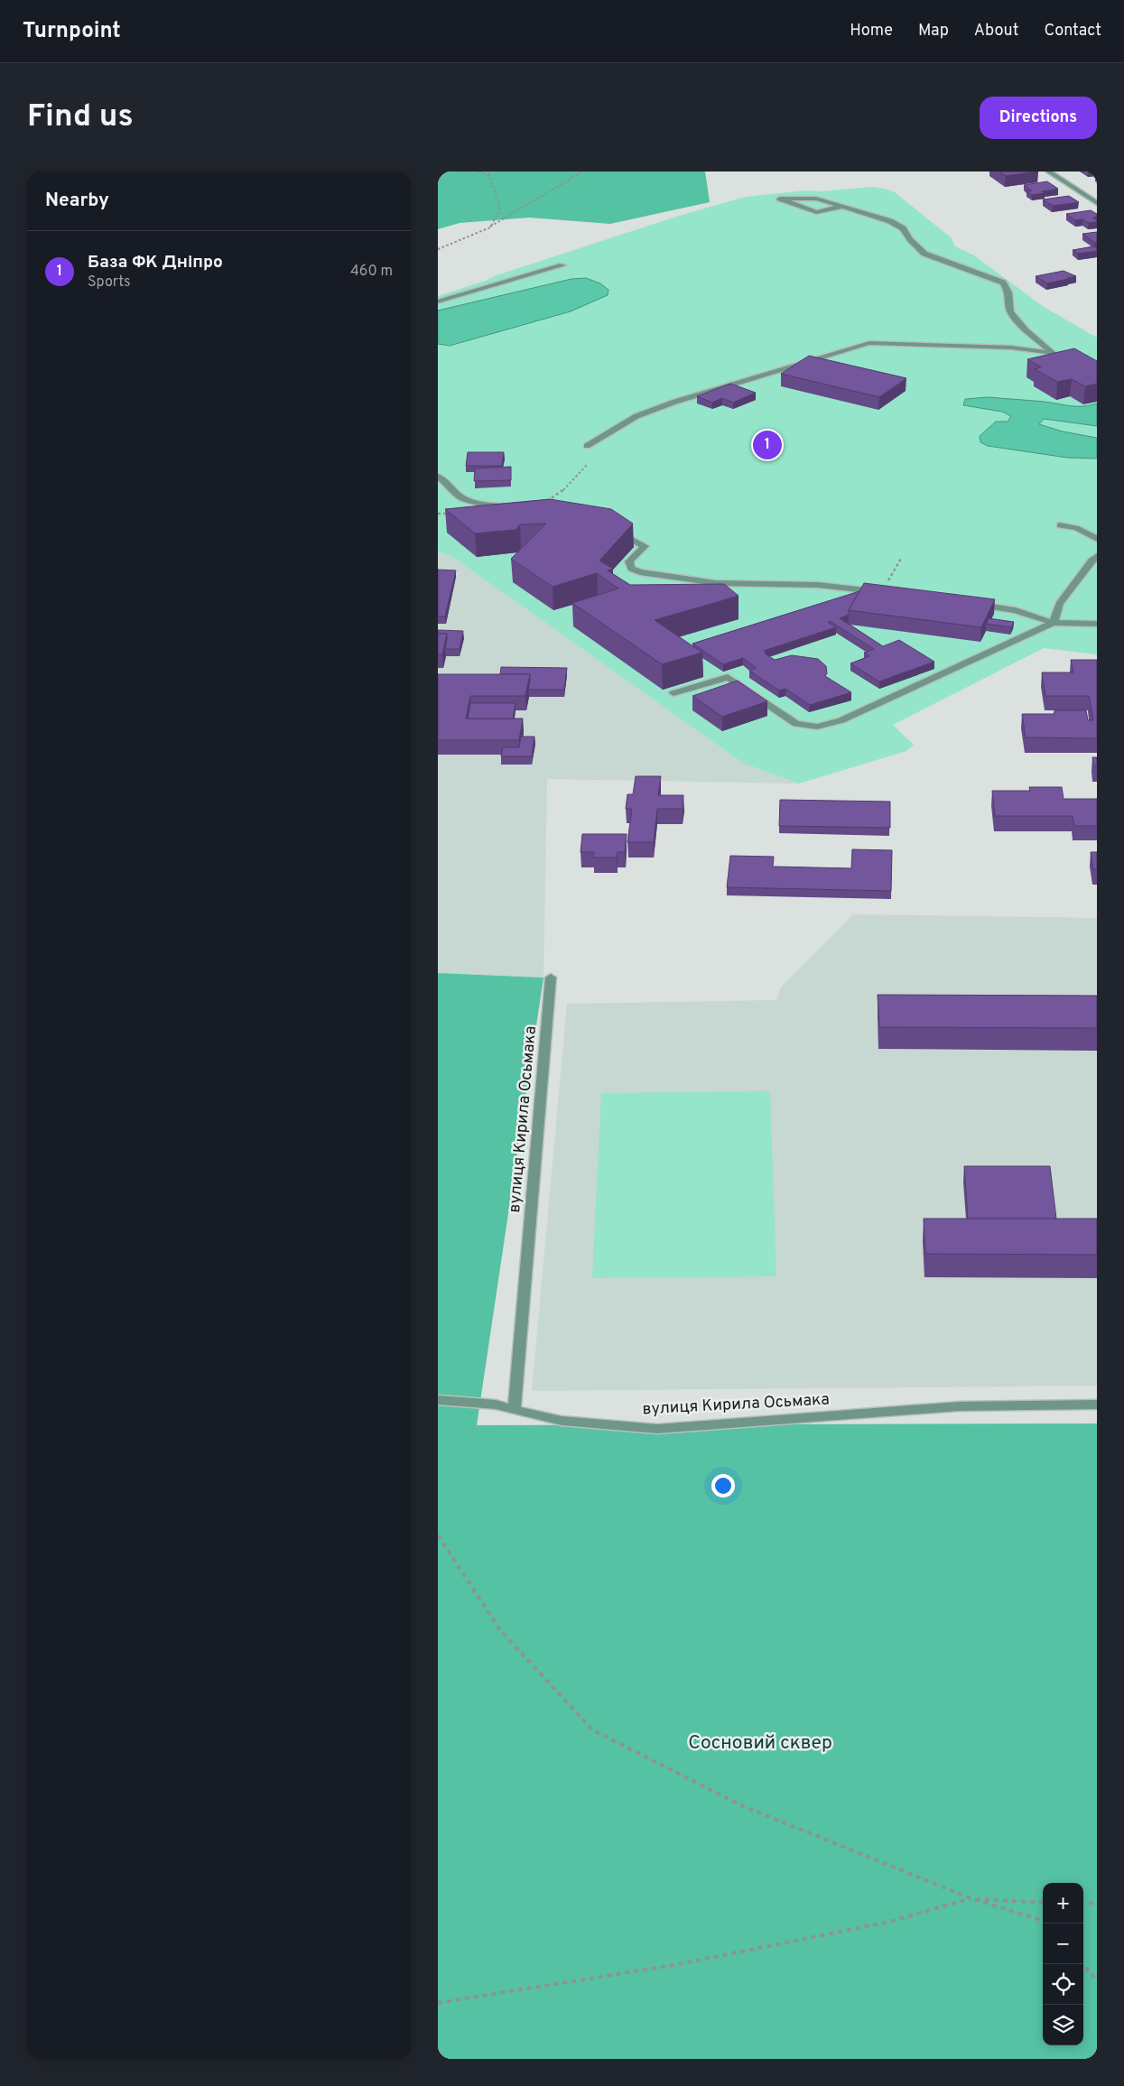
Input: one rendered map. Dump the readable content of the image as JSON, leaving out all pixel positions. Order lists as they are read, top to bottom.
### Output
{
  "streets": {
    "street": ["вулиця Кирила Осьмака"]
  },
  "parks": ["Сосновий сквер"],
  "page": {
    "header": "Turnpoint",
    "nav": [
      "Home",
      "Map",
      "About",
      "Contact"
    ],
    "buttons": "Directions",
    "title": "Find us",
    "heading": "Nearby",
    "list": [
      {
        "mark": "1",
        "name": "База ФК Дніпро",
        "note": "Sports",
        "value": "460 m"
      }
    ],
    "pins": "1",
    "map_buttons": ["+", "−"]
  }
}
